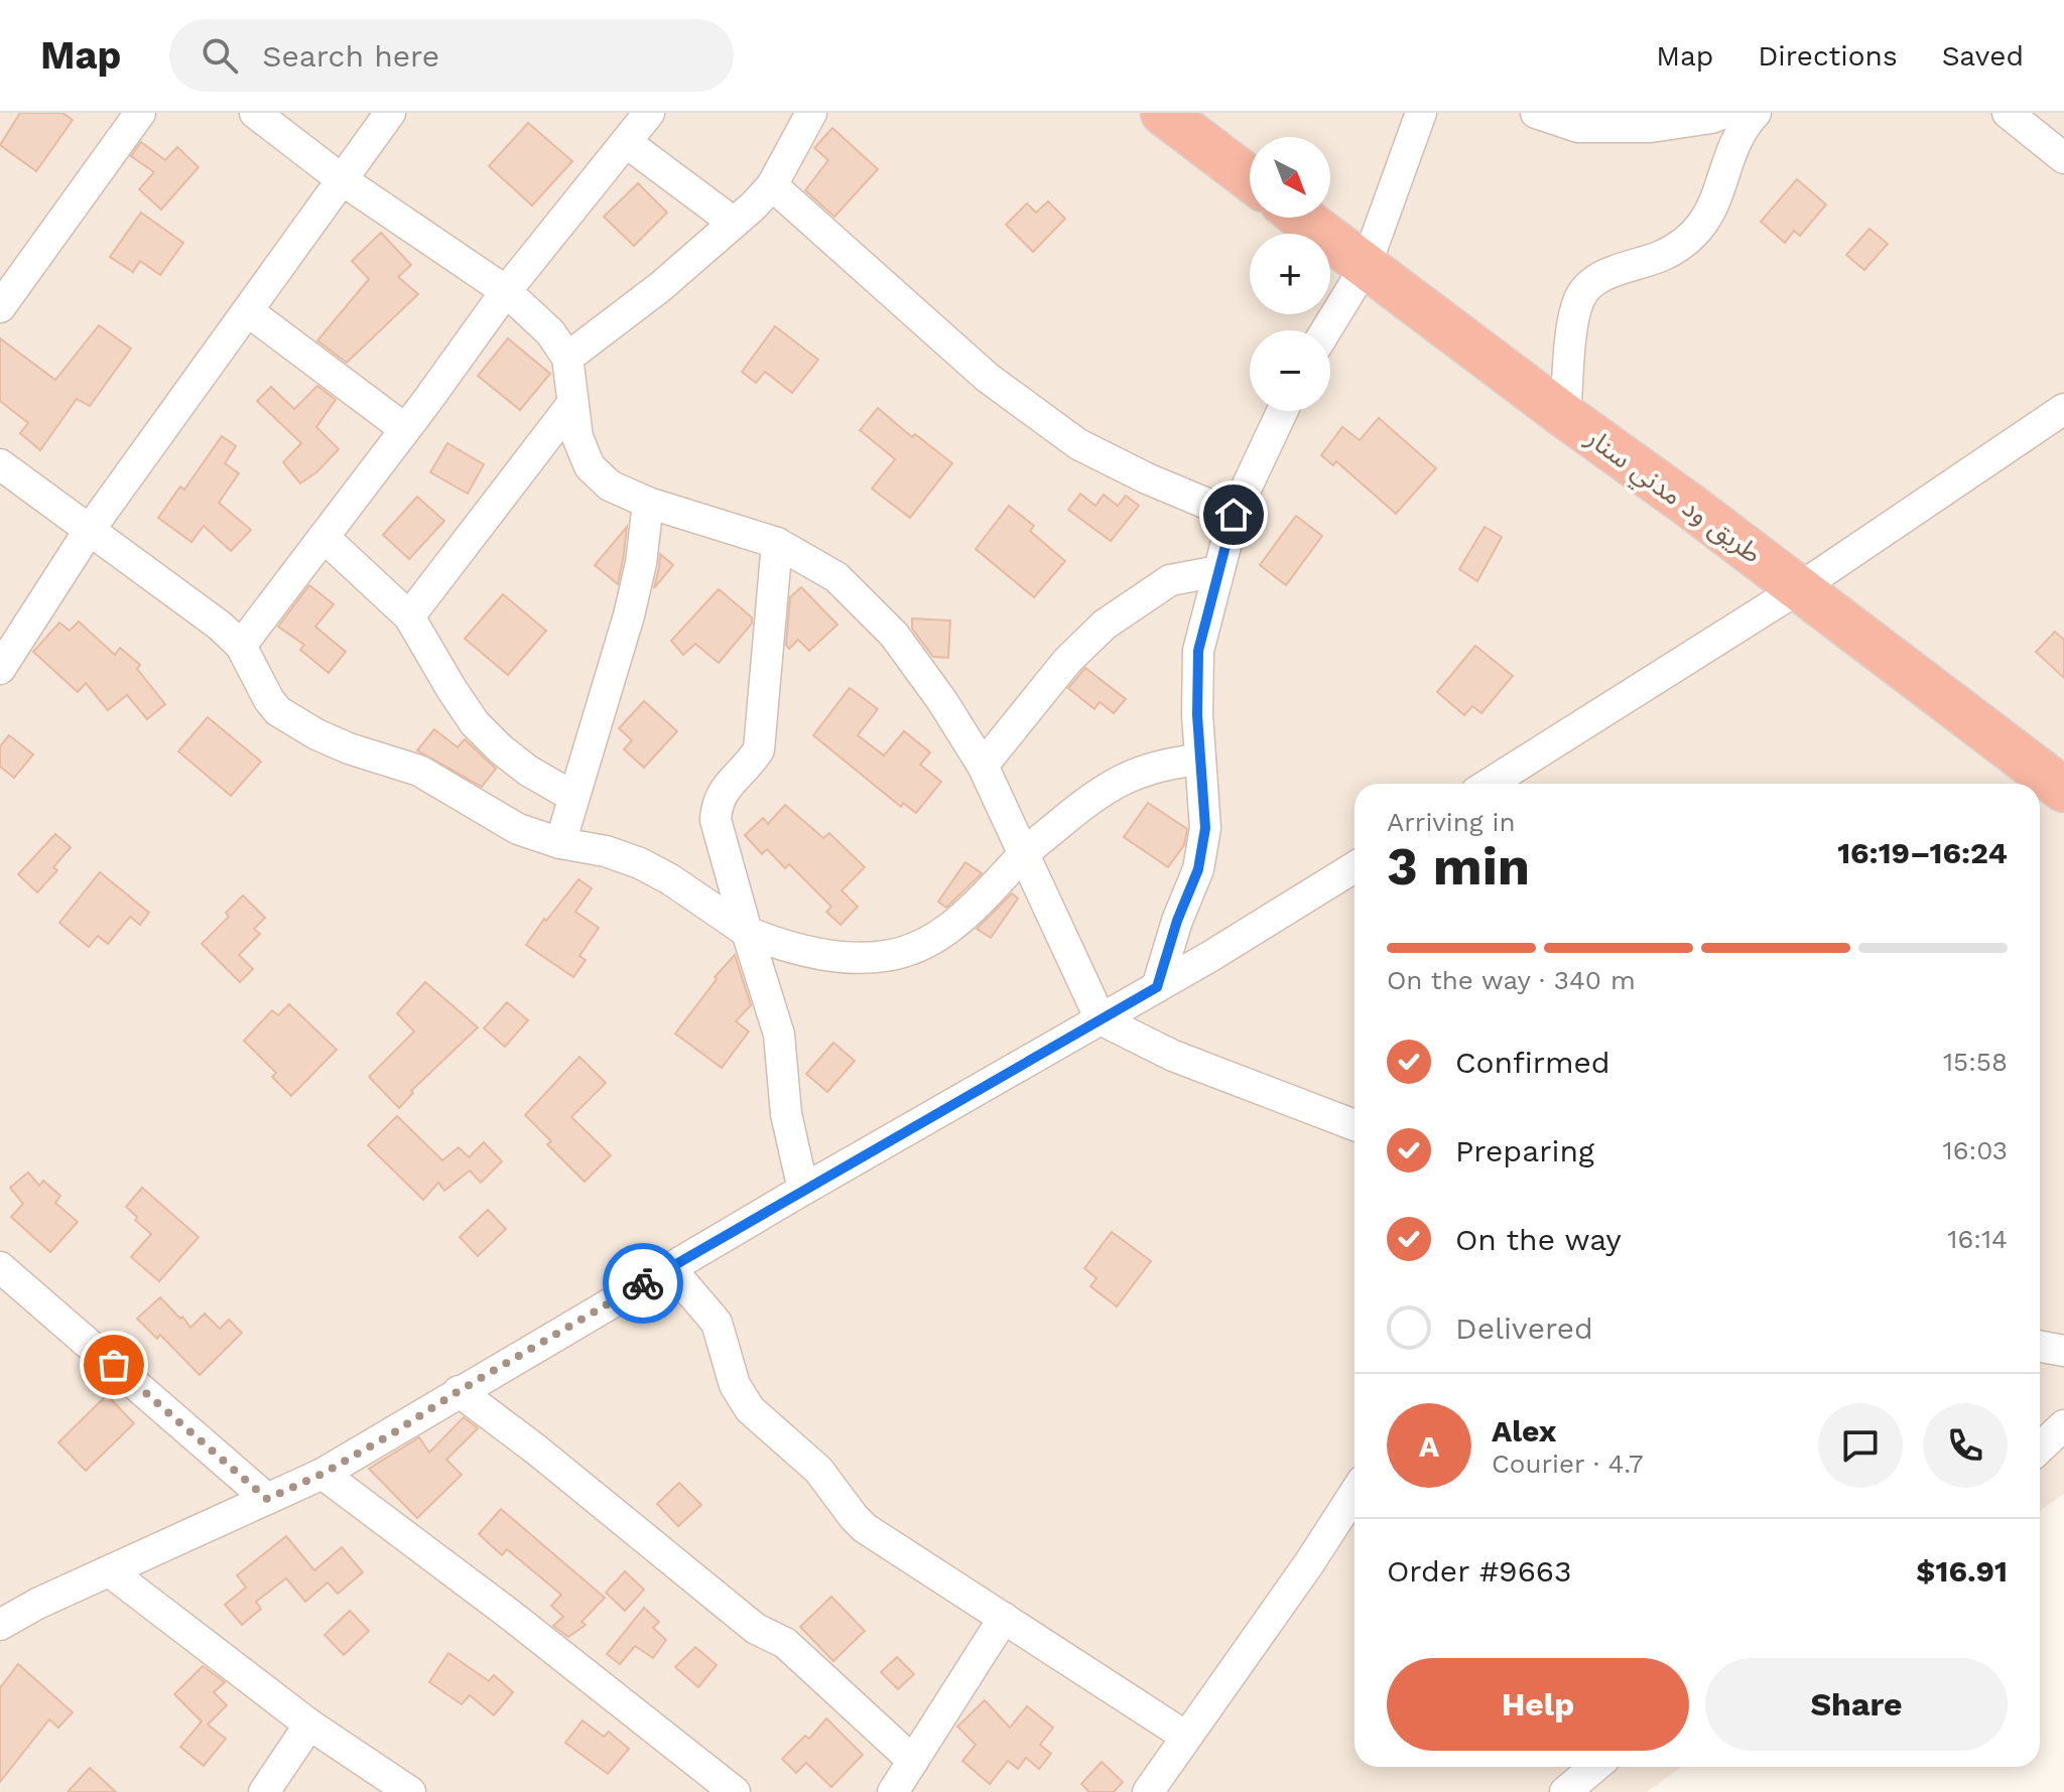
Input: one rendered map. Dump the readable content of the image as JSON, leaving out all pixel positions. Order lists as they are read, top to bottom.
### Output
{
  "streets": {
    "highway": ["طريق ود مدني سنار"]
  },
  "north": "bottom right",
  "page": {
    "header": "Map",
    "search": "Search here",
    "nav": ["Map", "Directions", "Saved"],
    "map_buttons": ["+", "−"],
    "heading": ["3 min", "Arriving in", "16:19–16:24"],
    "panel": [
      "Alex",
      "Courier · 4.7",
      "Order #9663",
      "$16.91"
    ],
    "bar": "On the way · 340 m",
    "list": [
      ["Confirmed", "15:58"],
      ["Preparing", "16:03"],
      ["On the way", "16:14"],
      "Delivered"
    ],
    "round": "A",
    "buttons": ["Help", "Share"]
  }
}
